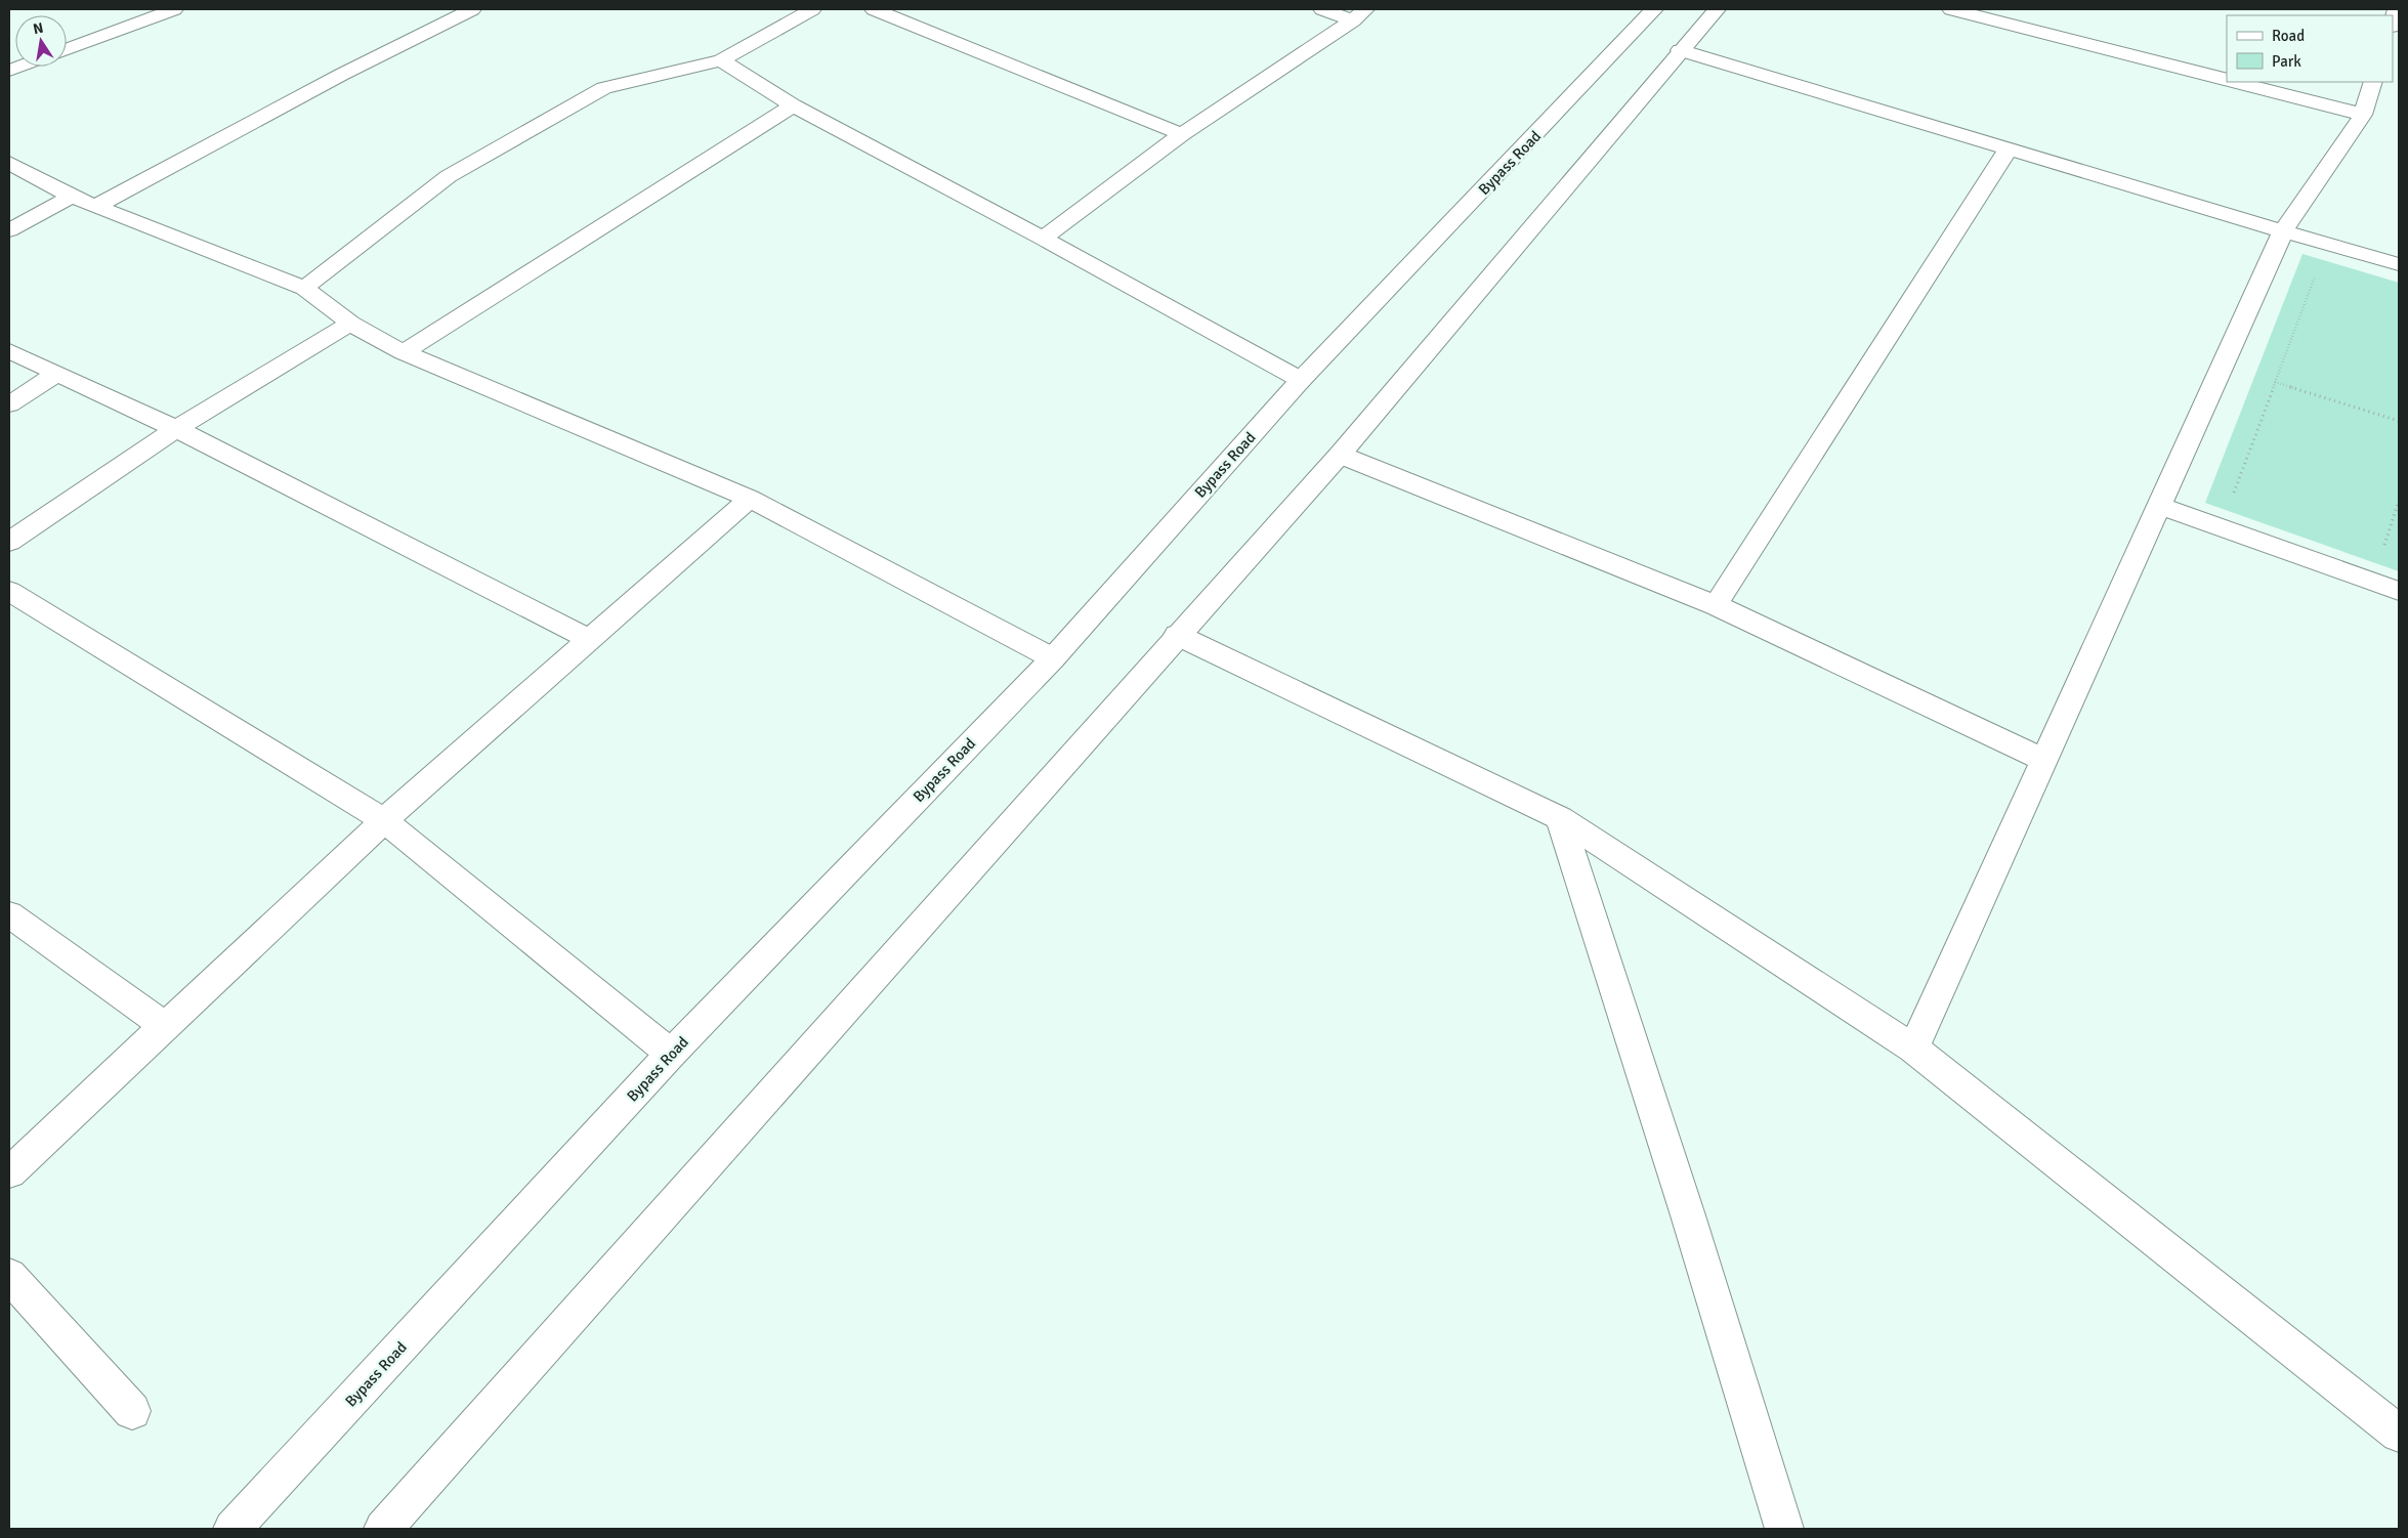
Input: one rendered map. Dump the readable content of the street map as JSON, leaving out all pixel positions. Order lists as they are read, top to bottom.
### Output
{
  "streets": {
    "street": ["Bypass Road"]
  },
  "legend": ["Road", "Park"],
  "north": "top"
}
